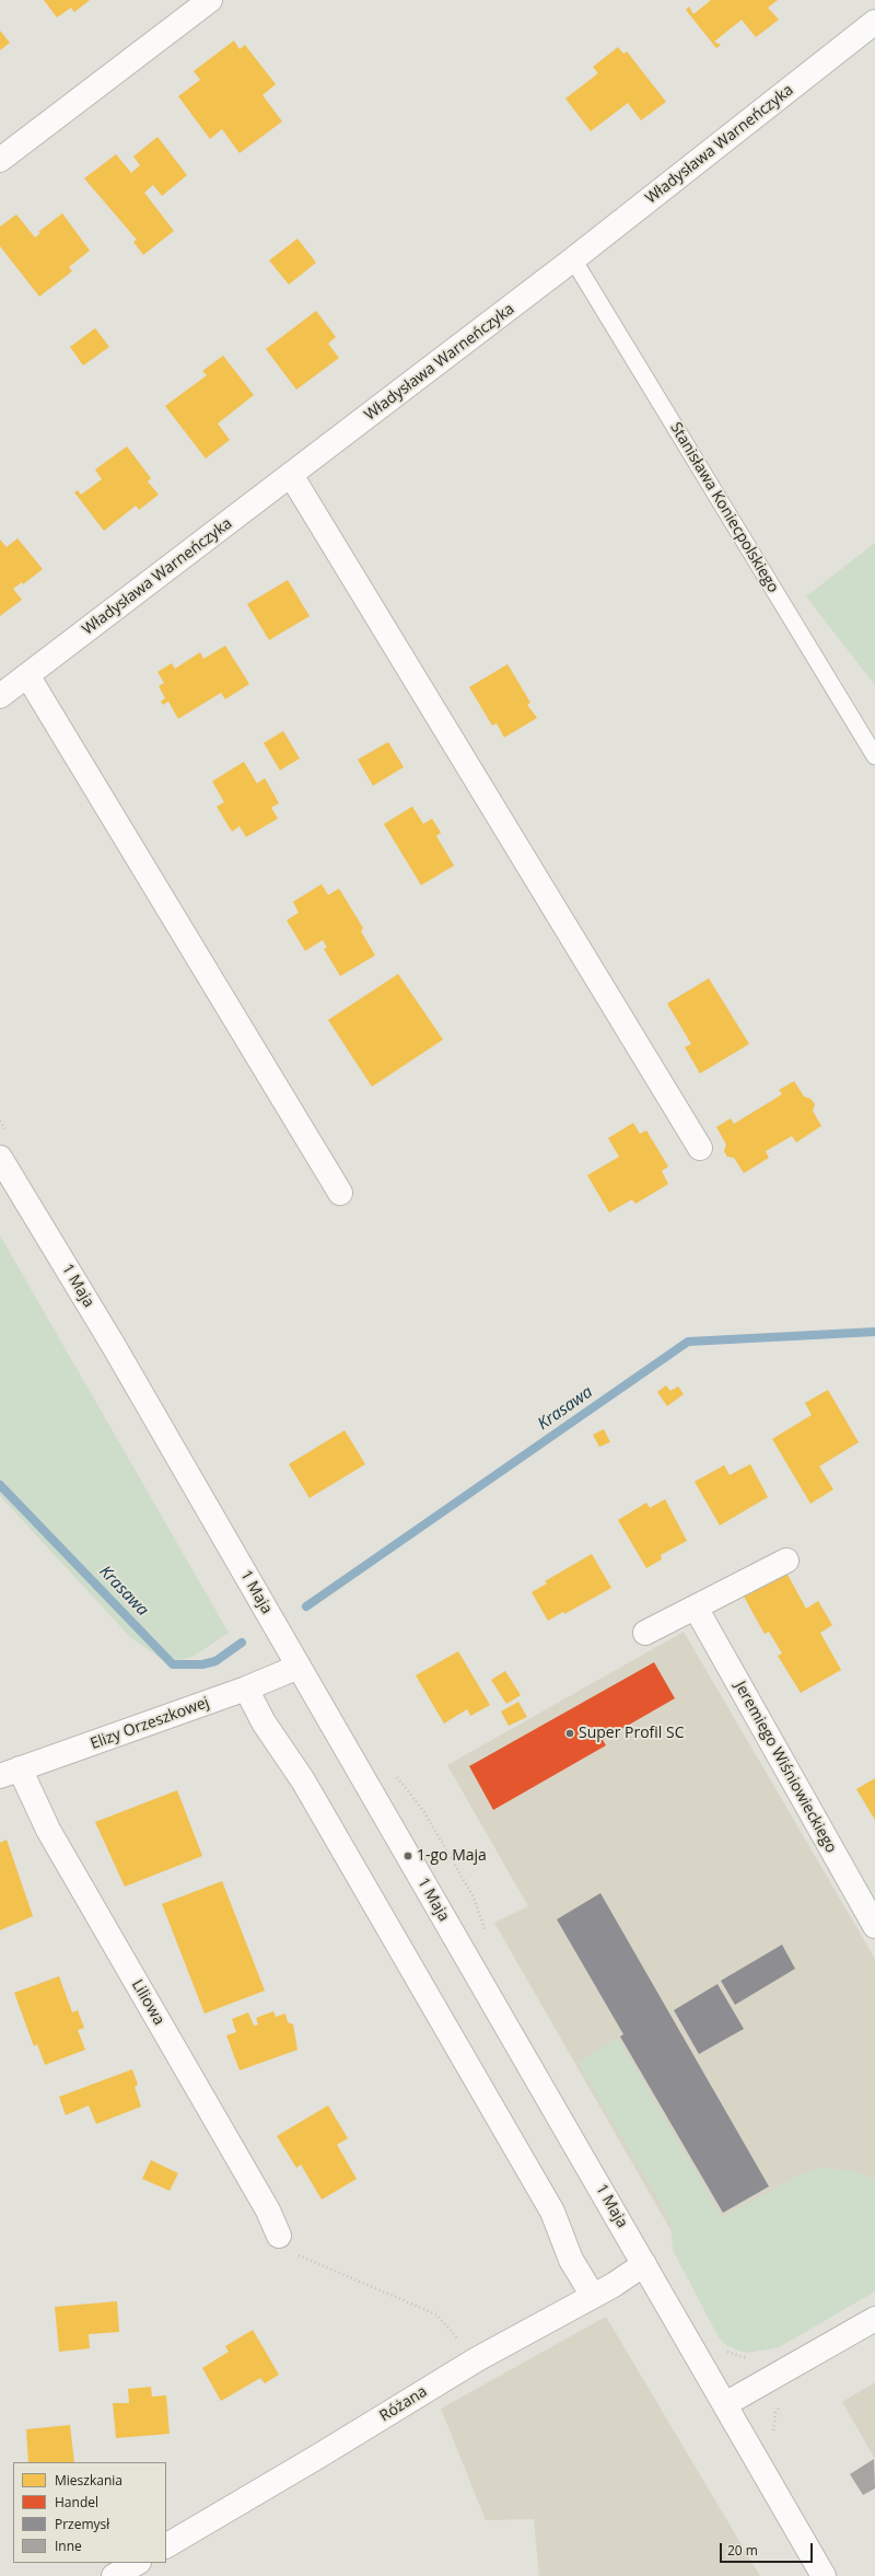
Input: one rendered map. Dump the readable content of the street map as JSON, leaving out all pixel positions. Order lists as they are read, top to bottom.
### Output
{
  "streets": {
    "street": [
      "Władysława Warneńczyka",
      "1 Maja",
      "Elizy Orzeszkowej",
      "Jeremiego Wiśniowieckiego",
      "Liliowa",
      "Różana"
    ],
    "lane": ["Stanisława Koniecpolskiego"]
  },
  "crossings": [
    ["Władysława Warneńczyka", "Stanisława Koniecpolskiego"],
    ["1 Maja", "Elizy Orzeszkowej"],
    ["1 Maja", "Różana"],
    ["Elizy Orzeszkowej", "Liliowa"]
  ],
  "water": ["Krasawa"],
  "places": ["Super Profil SC", "1-go Maja"],
  "legend": [
    "Mieszkania",
    "Handel",
    "Przemysł",
    "Inne"
  ],
  "scale_bar": "20 m"
}
